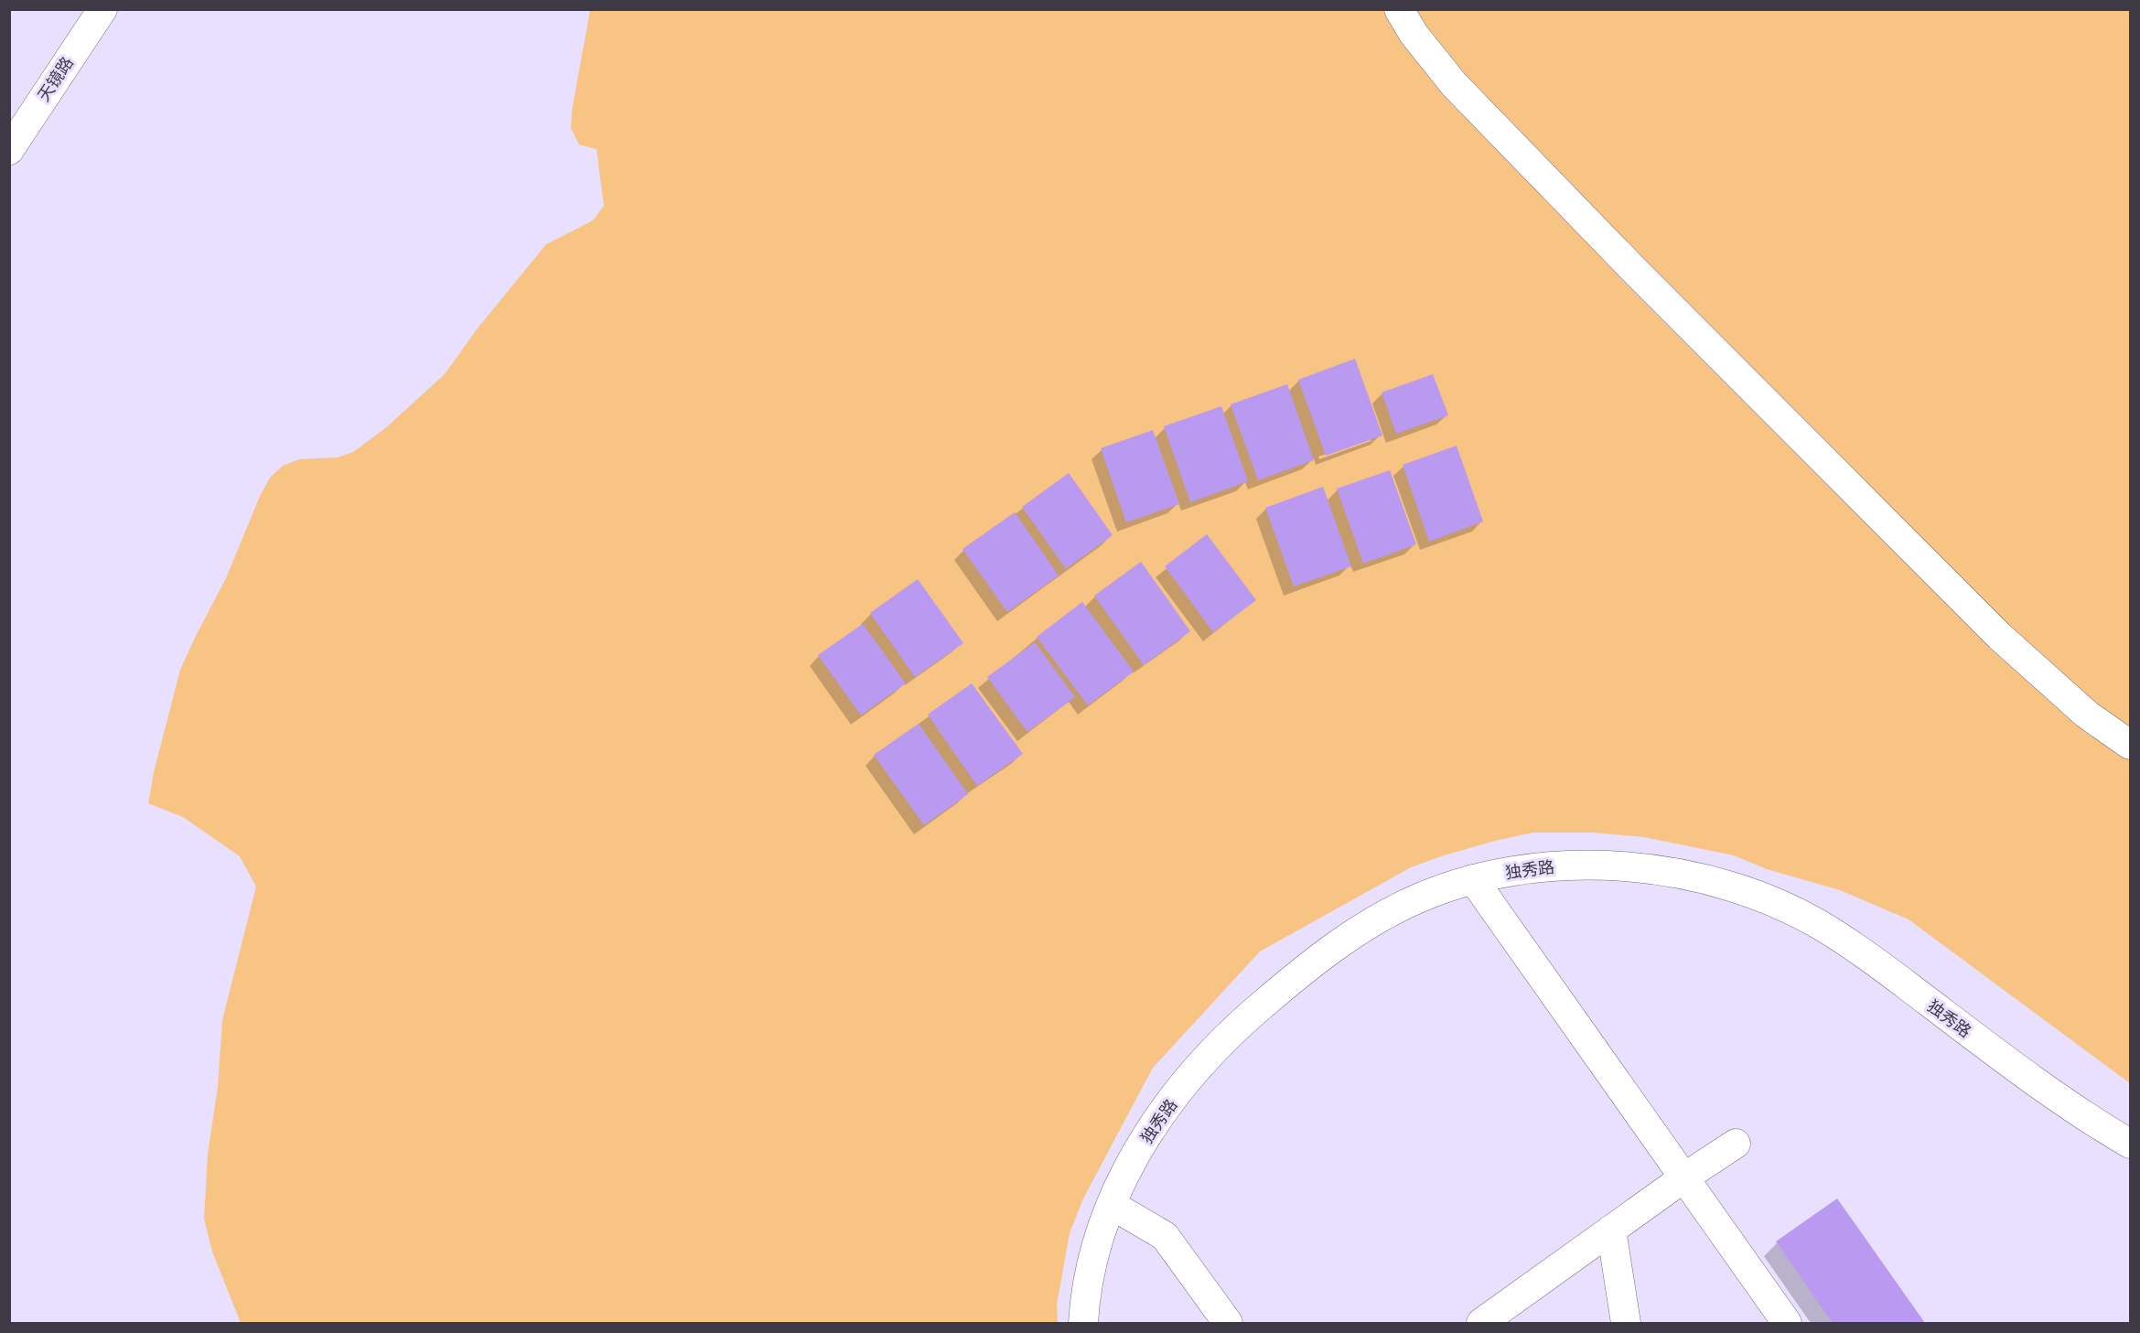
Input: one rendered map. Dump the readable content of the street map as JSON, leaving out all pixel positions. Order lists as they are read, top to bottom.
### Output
{
  "streets": {
    "street": ["天镜路", "独秀路"]
  }
}
